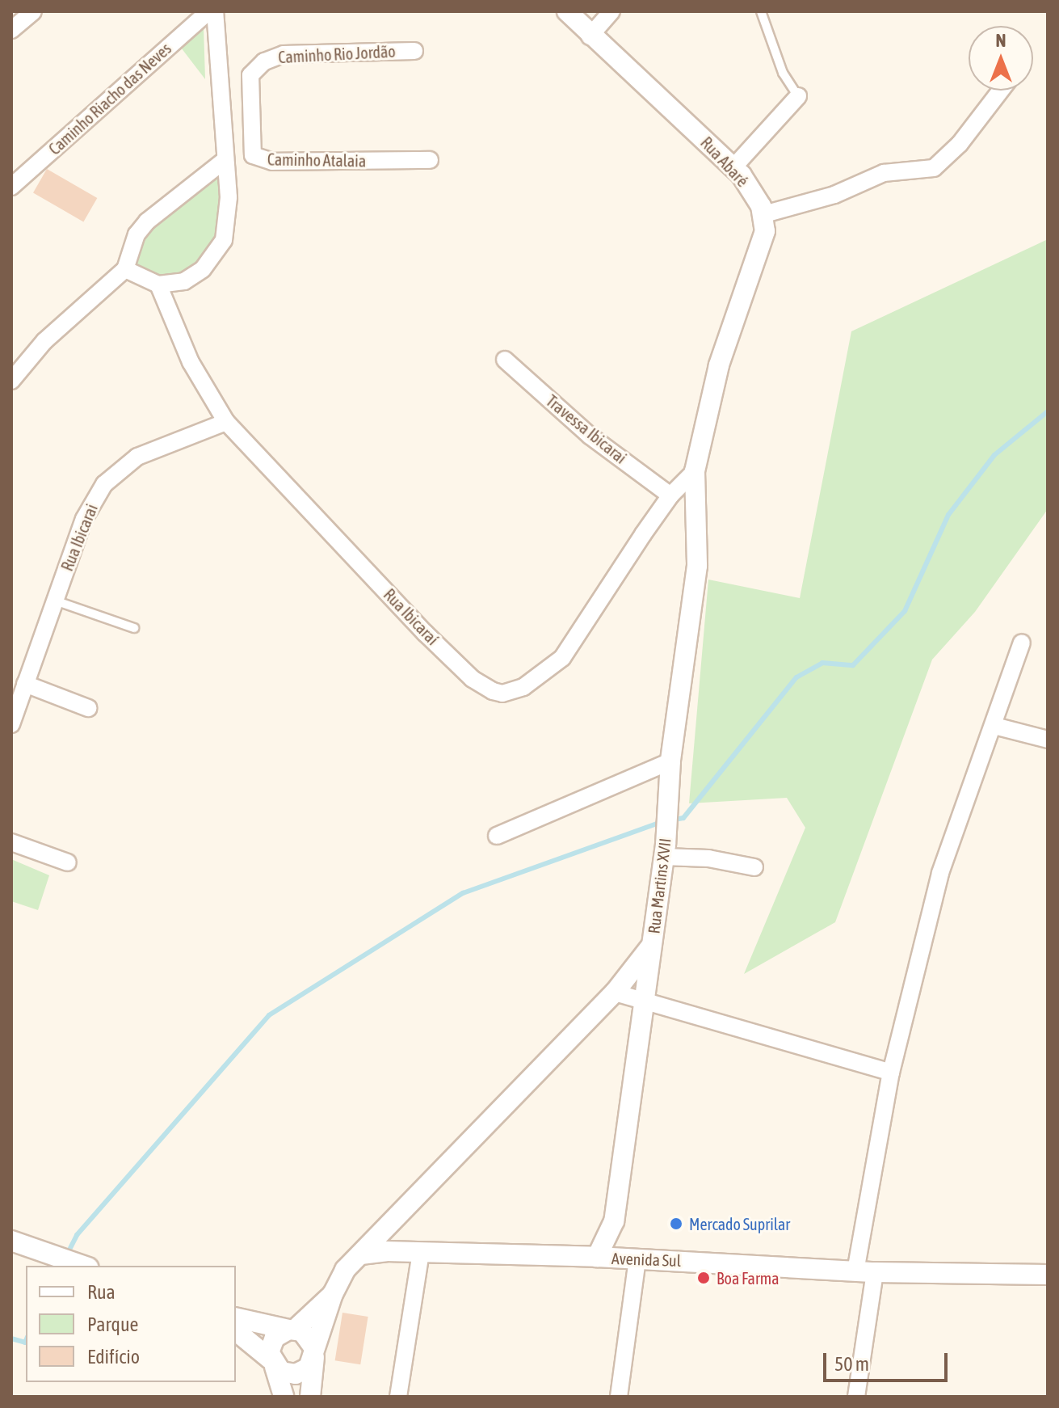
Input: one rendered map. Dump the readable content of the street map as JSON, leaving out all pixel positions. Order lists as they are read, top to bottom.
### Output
{
  "streets": {
    "street": [
      "Caminho Rio Jordão",
      "Caminho Riacho das Neves",
      "Caminho Atalaia",
      "Rua Abaré",
      "Travessa Ibicarai",
      "Rua Ibicarai",
      "Rua Ibicaraí",
      "Rua Martins XVII",
      "Avenida Sul"
    ]
  },
  "crossings": [
    ["Caminho Rio Jordão", "Caminho Atalaia"],
    ["Travessa Ibicarai", "Rua Ibicaraí"],
    ["Rua Ibicarai", "Rua Ibicaraí"],
    ["Rua Ibicaraí", "Rua Martins XVII"],
    ["Rua Martins XVII", "Avenida Sul"]
  ],
  "places": ["Mercado Suprilar", "Boa Farma"],
  "legend": ["Rua", "Parque", "Edifício"],
  "scale_bar": "50 m",
  "north": "top"
}
